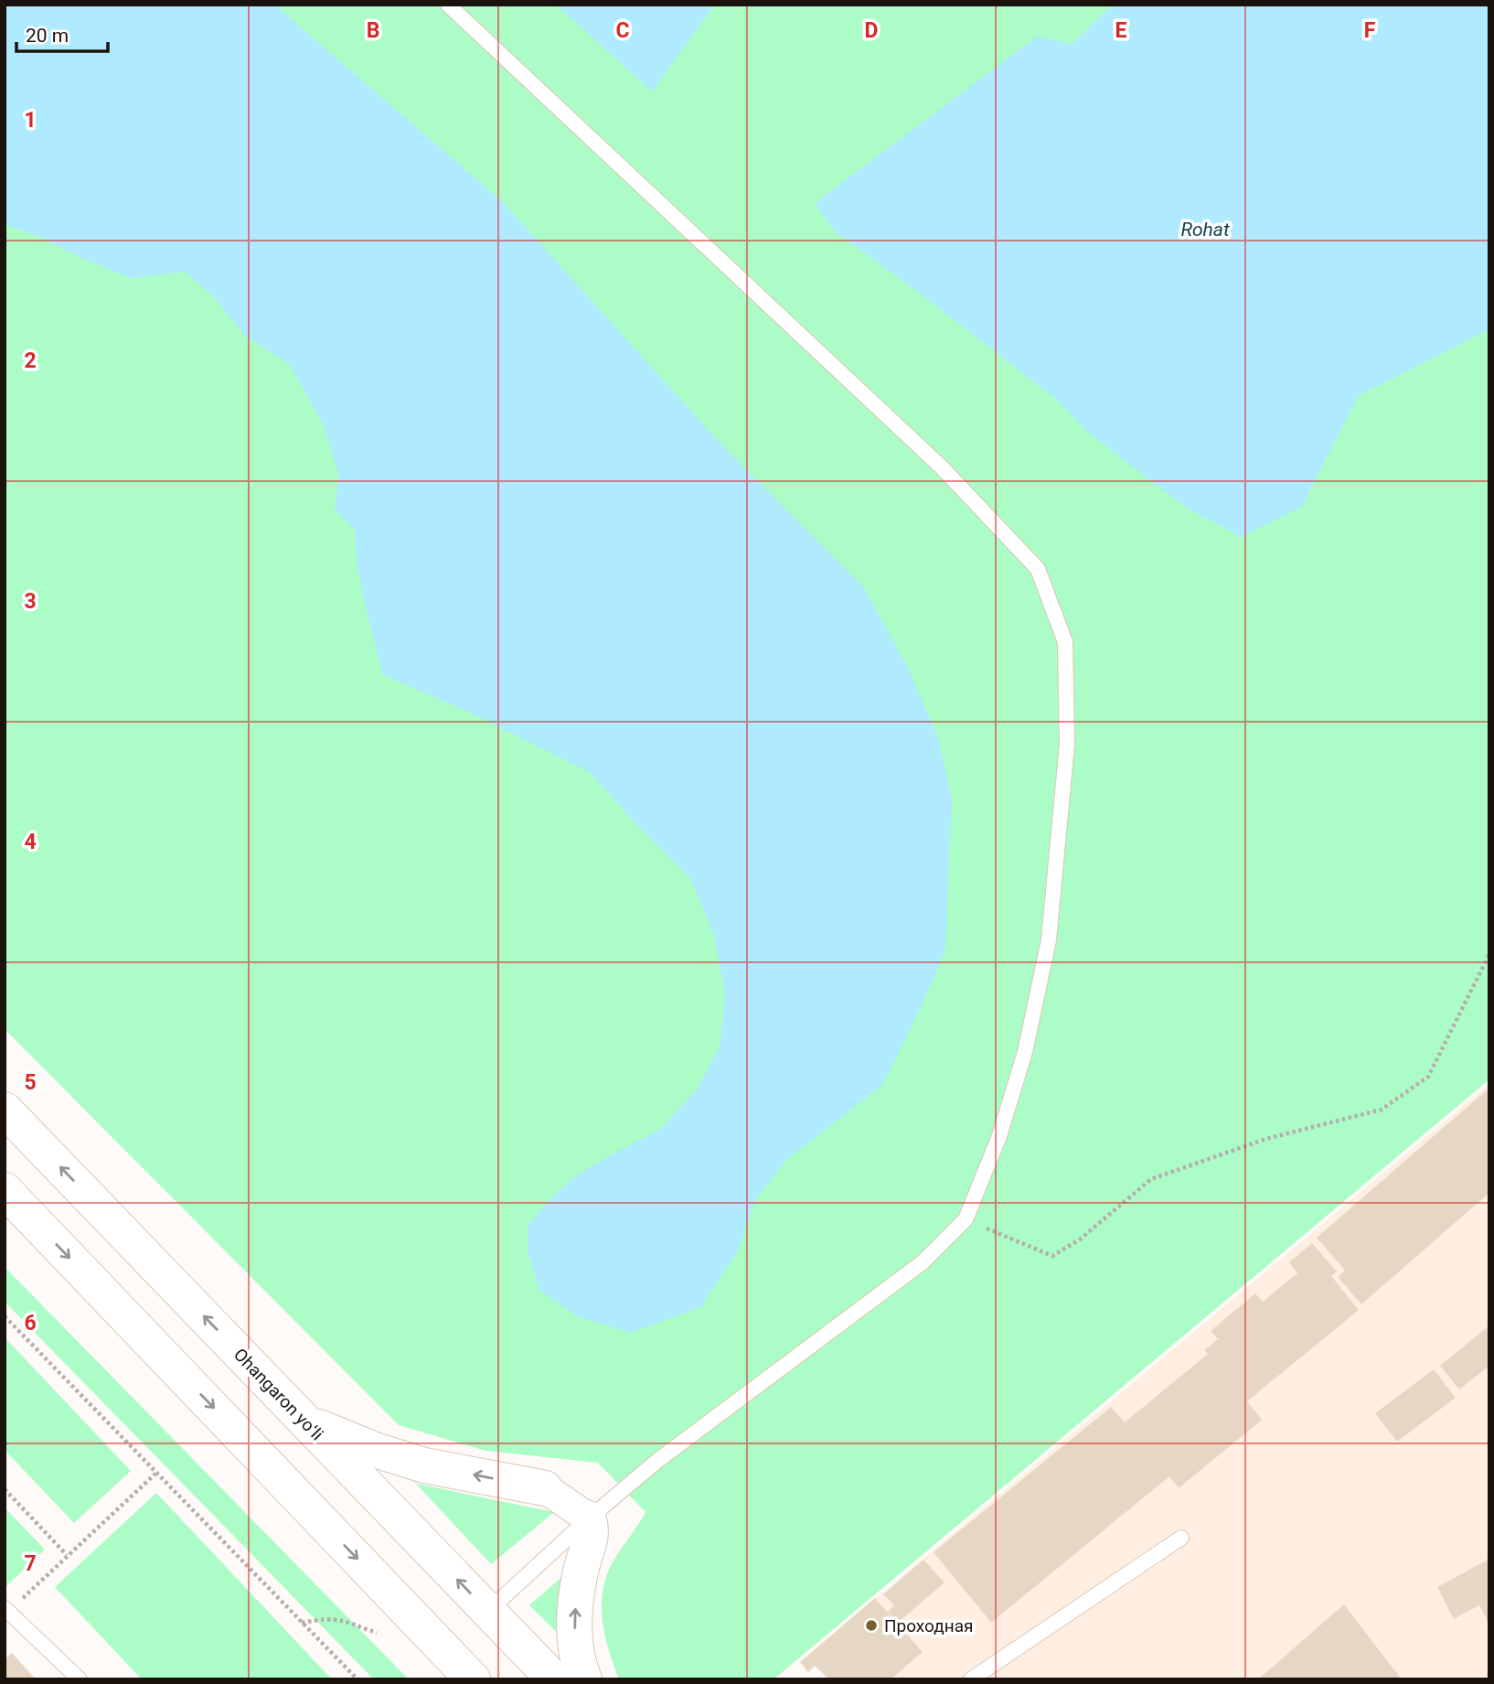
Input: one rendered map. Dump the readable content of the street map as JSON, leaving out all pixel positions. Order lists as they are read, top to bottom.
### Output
{
  "streets": {
    "highway": ["Ohangaron yoʻli"]
  },
  "water": ["Rohat"],
  "places": ["Проходная"],
  "scale_bar": "20 m",
  "grid": {
    "columns": [
      "B",
      "C",
      "D",
      "E",
      "F"
    ],
    "rows": [
      "1",
      "2",
      "3",
      "4",
      "5",
      "6",
      "7"
    ]
  }
}
